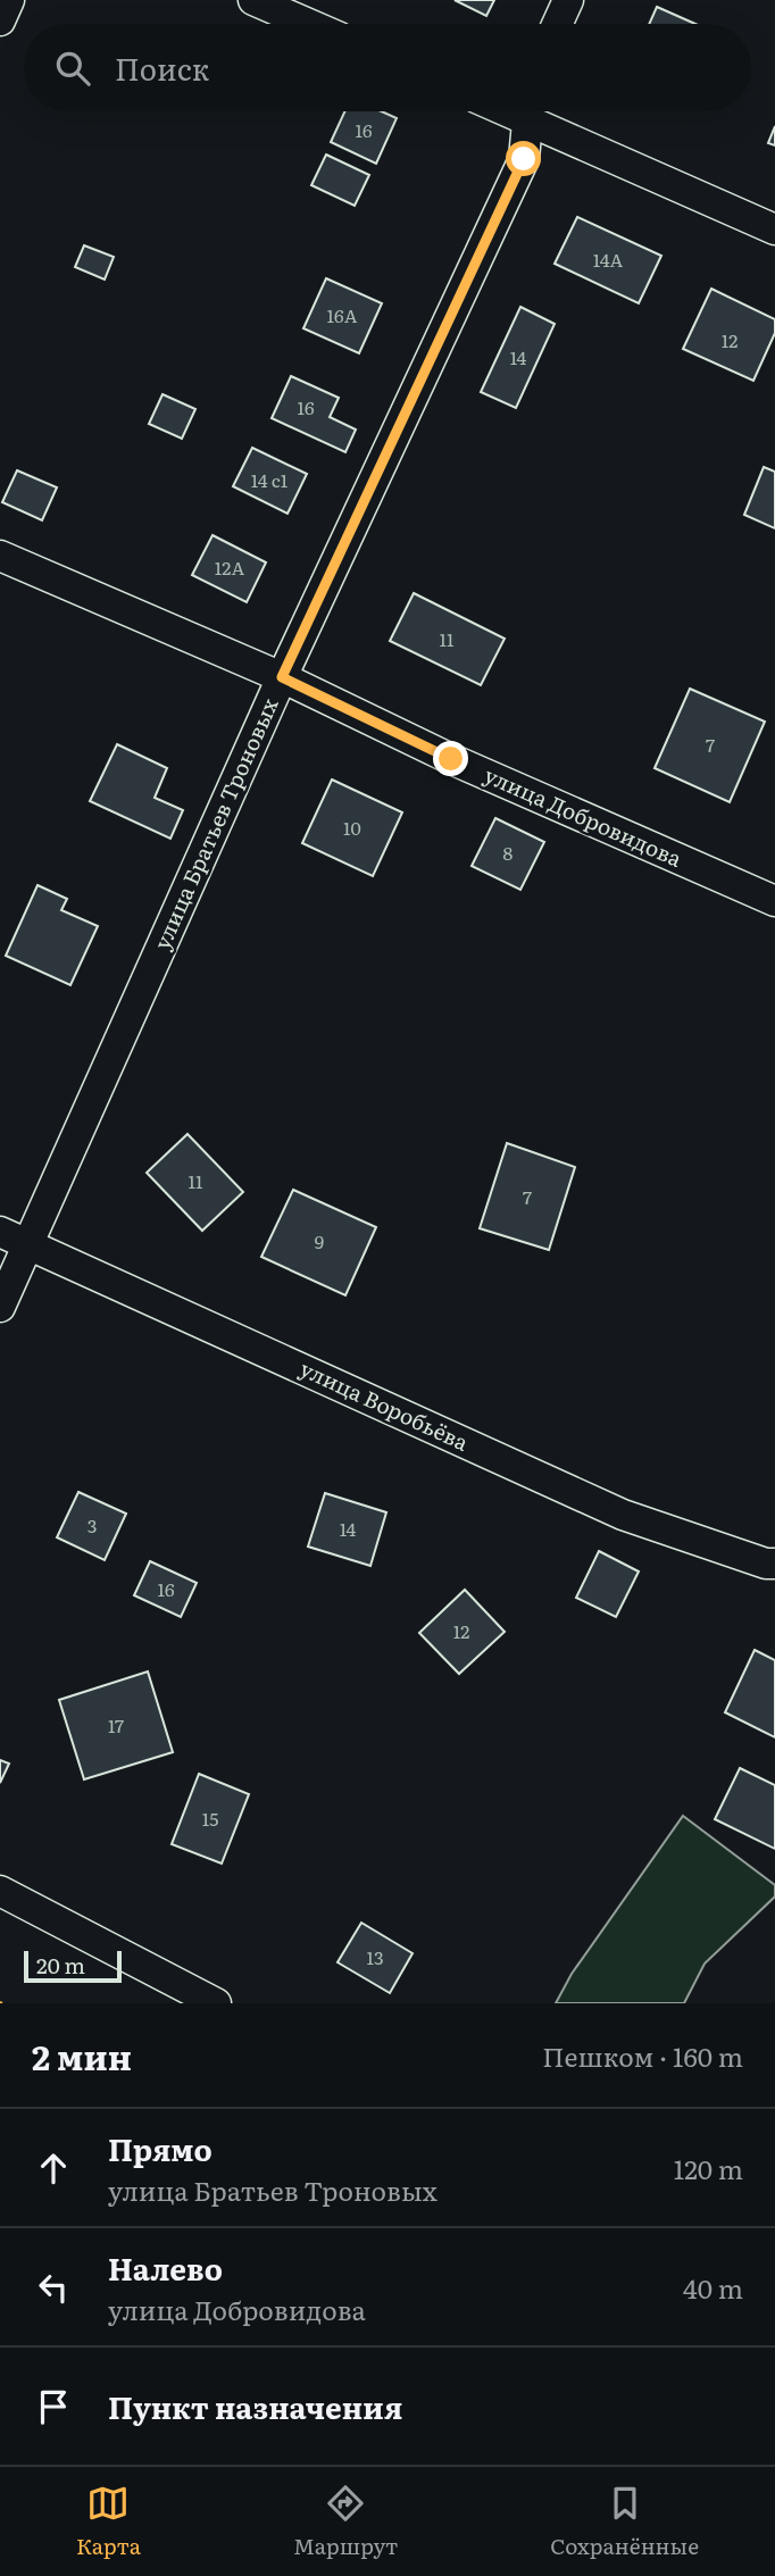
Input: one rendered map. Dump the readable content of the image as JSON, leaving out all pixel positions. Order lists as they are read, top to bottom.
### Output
{
  "streets": {
    "street": ["улица Добровидова", "улица Братьев Троновых", "улица Воробьёва"]
  },
  "crossings": [
    ["улица Добровидова", "улица Братьев Троновых"],
    ["улица Братьев Троновых", "улица Воробьёва"]
  ],
  "house_numbers": [
    "16",
    "14А",
    "16А",
    "12",
    "14",
    "16",
    "14 с1",
    "12А",
    "11",
    "7",
    "10",
    "8",
    "11",
    "7",
    "9",
    "3",
    "14",
    "16",
    "12",
    "17",
    "15",
    "13"
  ],
  "scale_bar": "20 m",
  "page": {
    "search": "Поиск",
    "scale": "20 m",
    "heading": ["2 мин", "Пешком · 160 m"],
    "list": [
      ["Прямо", "улица Братьев Троновых", "120 m"],
      ["Налево", "улица Добровидова", "40 m"],
      "Пункт назначения"
    ],
    "nav": ["Карта", "Маршрут", "Сохранённые"]
  }
}
